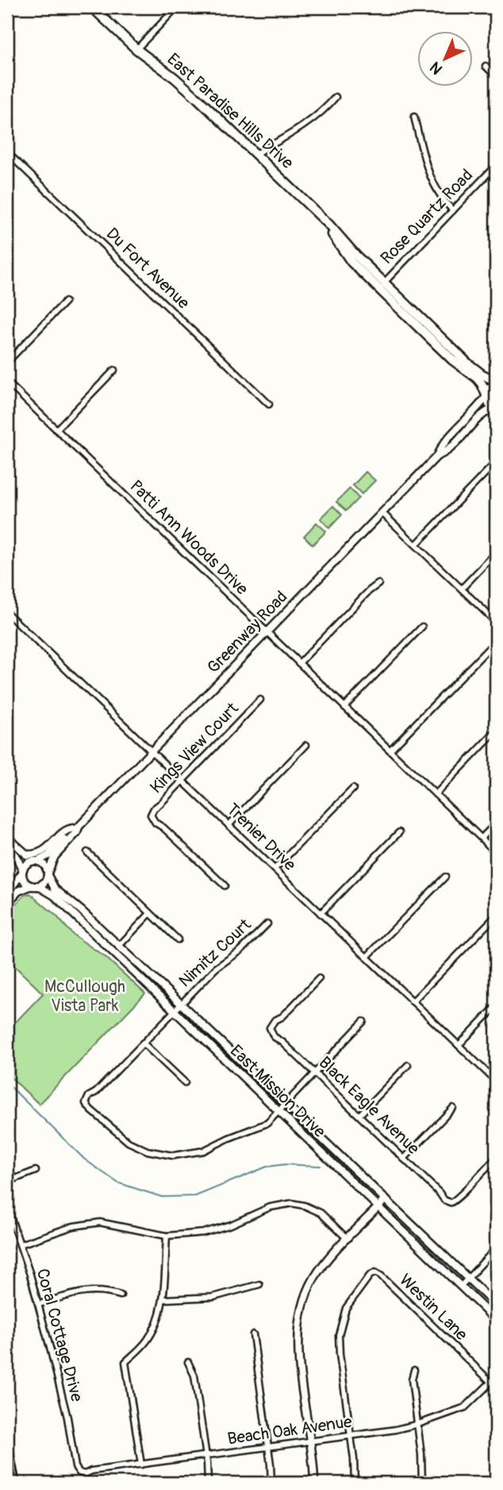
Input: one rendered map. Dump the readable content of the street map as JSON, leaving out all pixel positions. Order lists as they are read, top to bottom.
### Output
{
  "streets": {
    "main road": ["East Paradise Hills Drive"],
    "street": [
      "Rose Quartz Road",
      "Du Fort Avenue",
      "Patti Ann Woods Drive",
      "Greenway Road",
      "Kings View Court",
      "Trenier Drive",
      "Nimitz Court",
      "East Mission Drive",
      "Black Eagle Avenue",
      "Westin Lane",
      "Coral Cottage Drive",
      "Beach Oak Avenue"
    ]
  },
  "crossings": [
    ["East Paradise Hills Drive", "Rose Quartz Road"],
    ["East Paradise Hills Drive", "Greenway Road"],
    ["Patti Ann Woods Drive", "Greenway Road"],
    ["Greenway Road", "Trenier Drive"],
    ["Greenway Road", "East Mission Drive"],
    ["Kings View Court", "Trenier Drive"],
    ["Nimitz Court", "East Mission Drive"],
    ["Westin Lane", "Beach Oak Avenue"],
    ["Coral Cottage Drive", "Beach Oak Avenue"]
  ],
  "parks": ["McCullough Vista Park"],
  "north": "bottom left"
}
